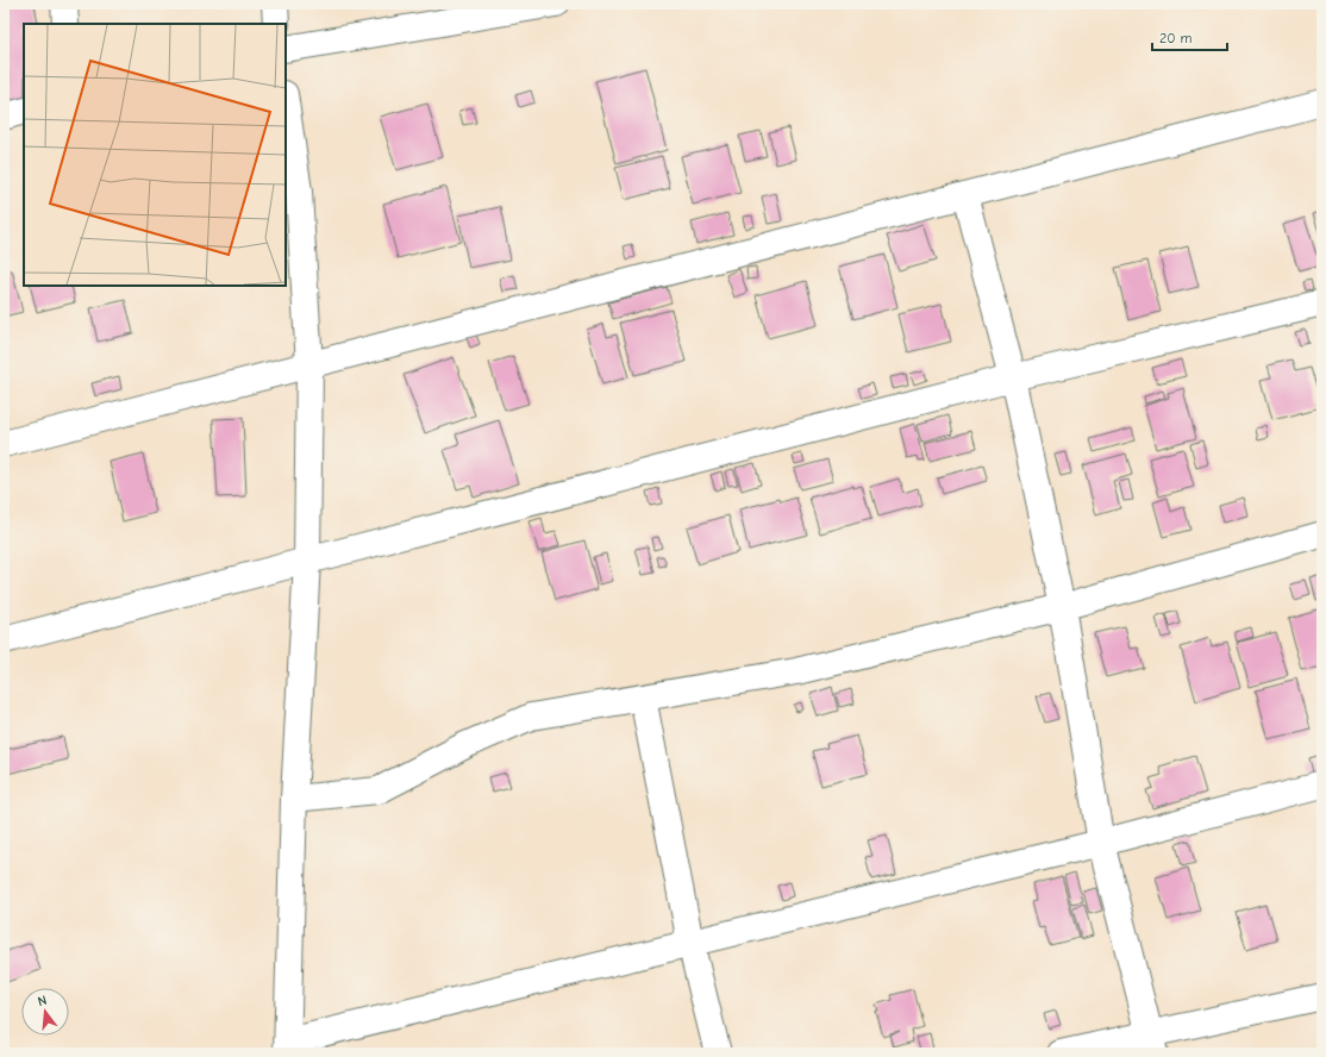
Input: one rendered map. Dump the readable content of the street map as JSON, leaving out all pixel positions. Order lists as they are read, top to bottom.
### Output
{
  "scale_bar": "20 m",
  "north": "top"
}
